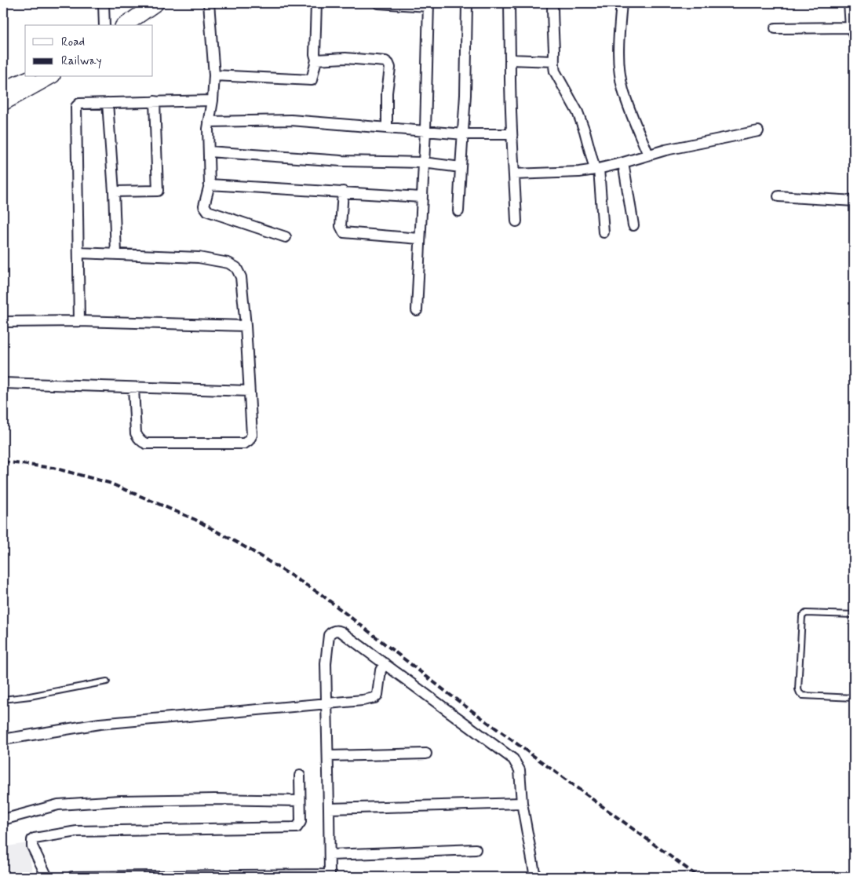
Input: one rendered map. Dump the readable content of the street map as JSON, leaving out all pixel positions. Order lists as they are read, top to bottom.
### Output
{
  "legend": ["Road", "Railway"]
}
